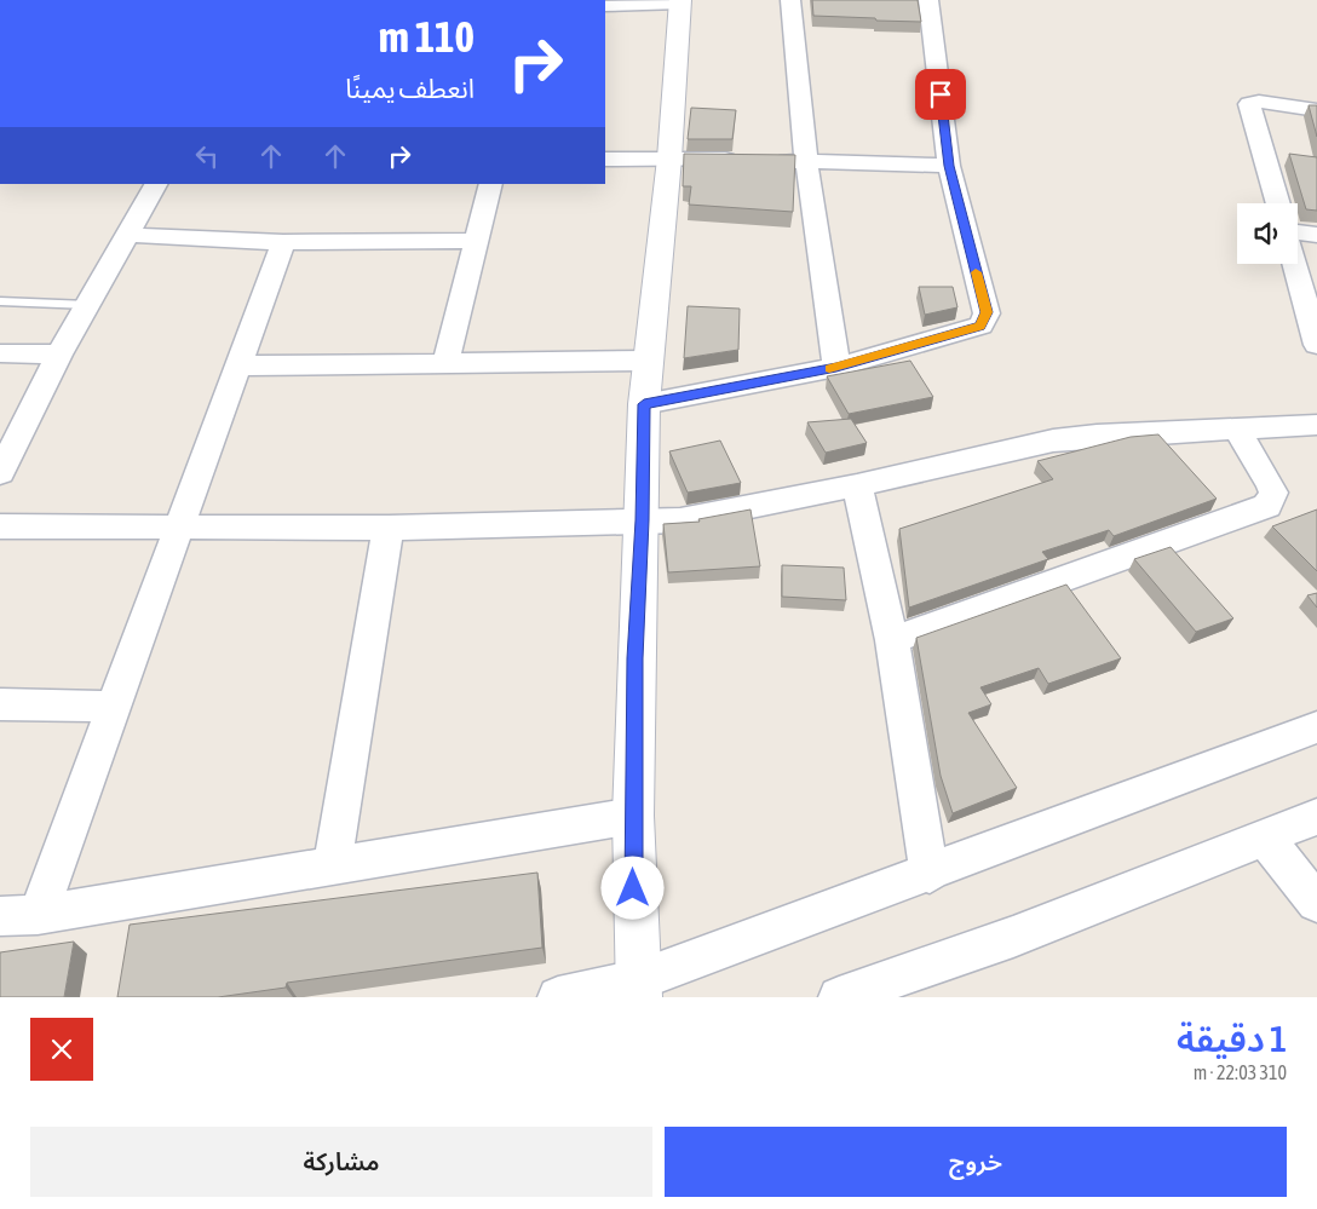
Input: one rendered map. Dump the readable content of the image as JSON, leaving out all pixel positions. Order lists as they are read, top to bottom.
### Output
{
  "page": {
    "turn": ["110 m", "انعطف يمينًا"],
    "heading": ["1 دقيقة", "310 m · 22:03"],
    "buttons": ["خروج", "مشاركة"]
  }
}
